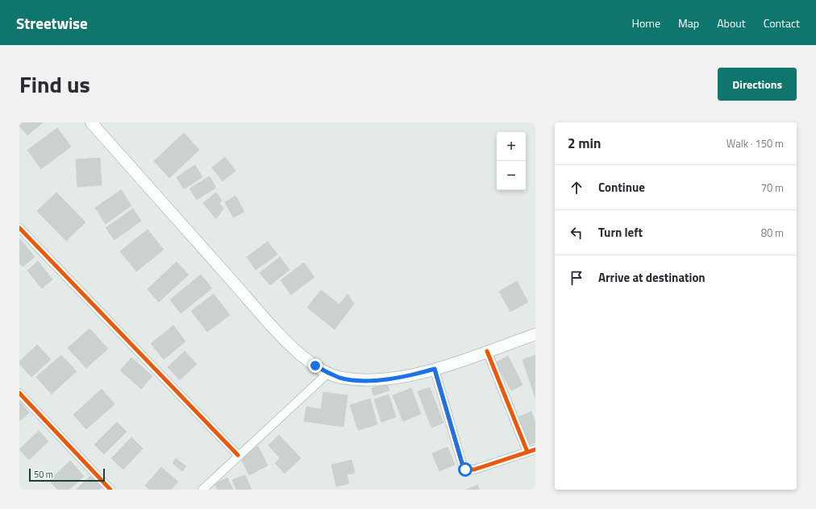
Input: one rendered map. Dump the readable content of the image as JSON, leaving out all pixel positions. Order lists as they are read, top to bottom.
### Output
{
  "scale_bar": "50 m",
  "page": {
    "header": "Streetwise",
    "nav": [
      "Home",
      "Map",
      "About",
      "Contact"
    ],
    "title": "Find us",
    "buttons": "Directions",
    "heading": ["2 min", "Walk · 150 m"],
    "map_buttons": ["+", "−"],
    "list": [
      ["Continue", "70 m"],
      ["Turn left", "80 m"],
      "Arrive at destination"
    ],
    "scale": "50 m"
  }
}
